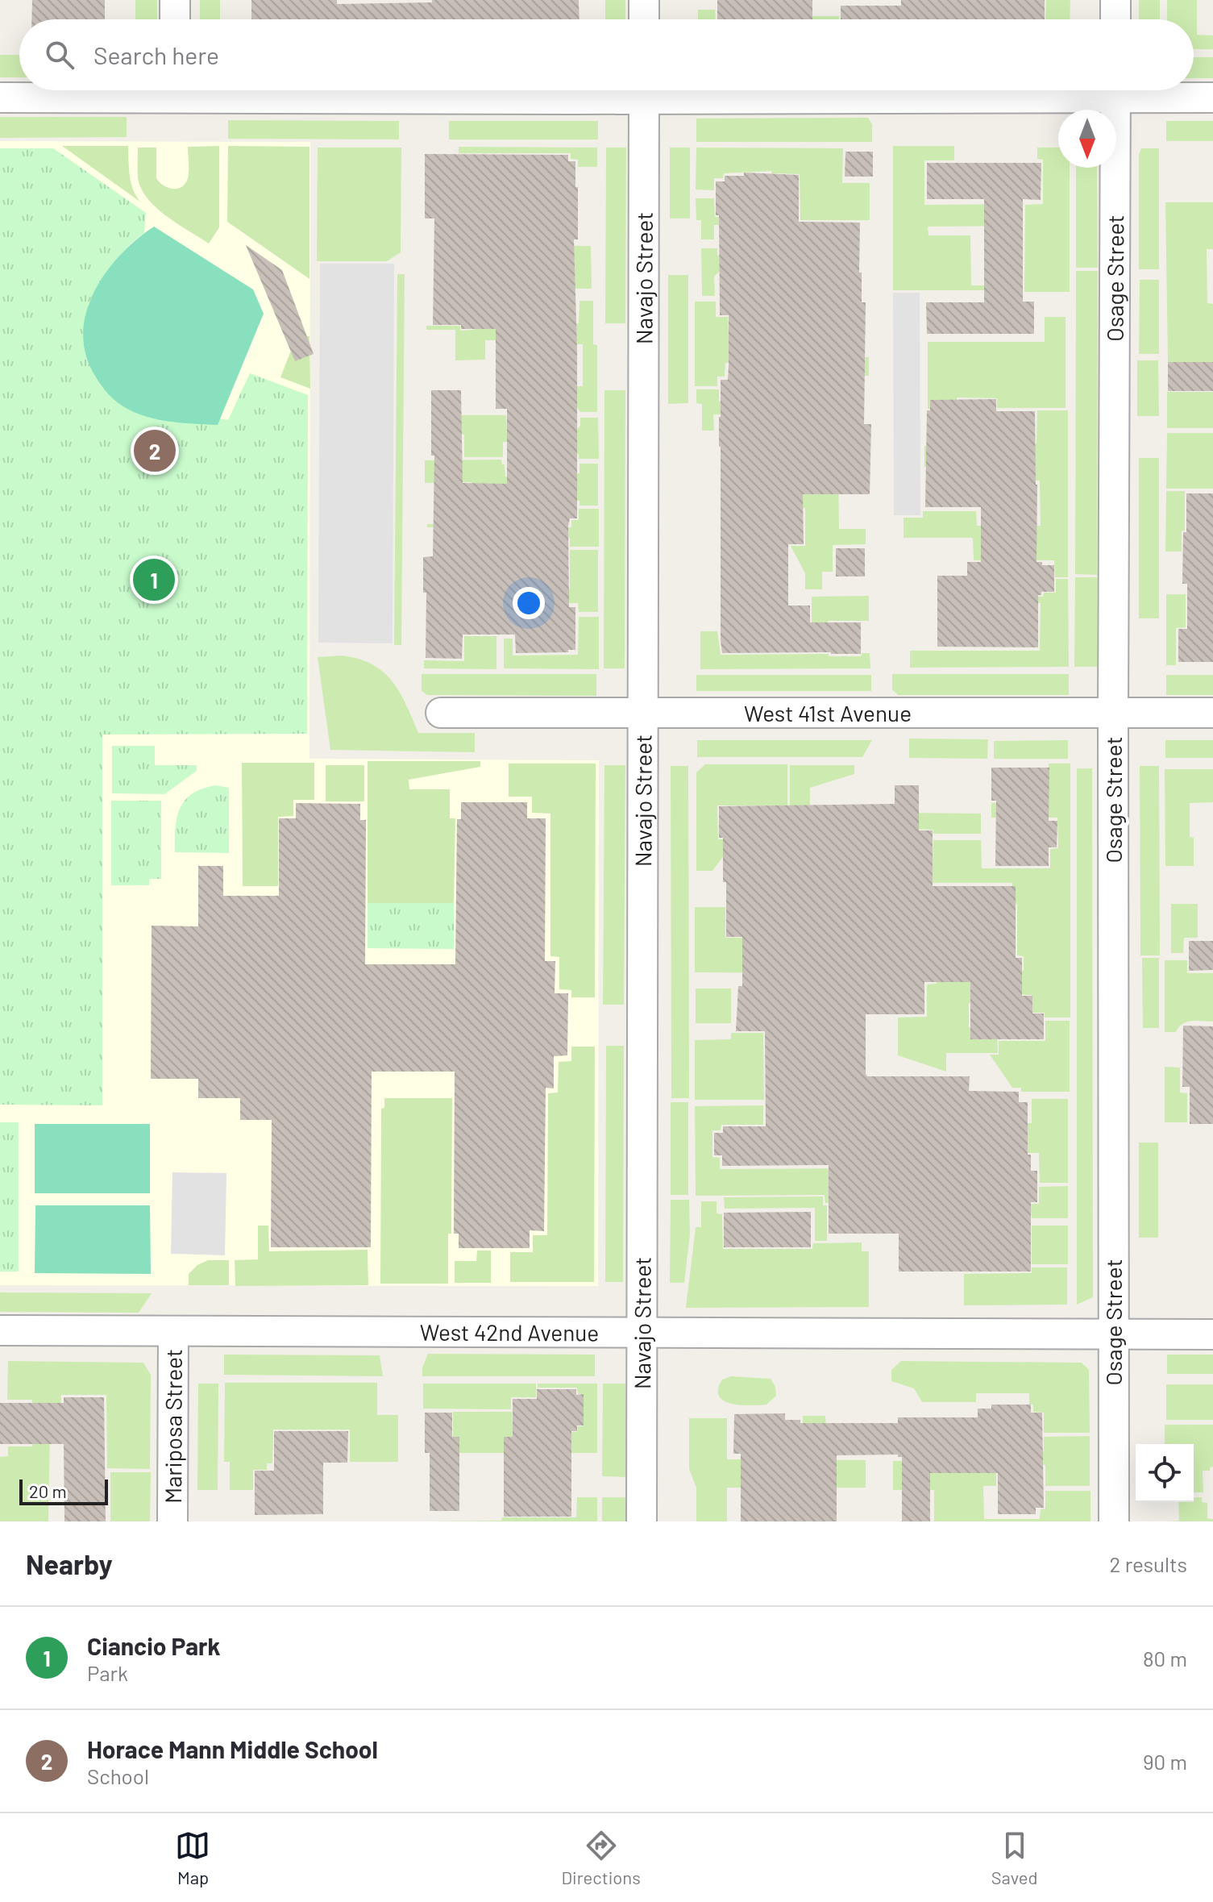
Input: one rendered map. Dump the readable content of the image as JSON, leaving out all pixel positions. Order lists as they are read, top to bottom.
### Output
{
  "streets": {
    "street": [
      "Navajo Street",
      "Osage Street",
      "West 41st Avenue",
      "West 42nd Avenue",
      "Mariposa Street"
    ]
  },
  "crossings": [
    ["Navajo Street", "West 41st Avenue"],
    ["Navajo Street", "West 42nd Avenue"],
    ["Osage Street", "West 41st Avenue"],
    ["Osage Street", "West 42nd Avenue"],
    ["West 42nd Avenue", "Mariposa Street"]
  ],
  "scale_bar": "20 m",
  "north": "bottom",
  "page": {
    "search": "Search here",
    "pins": ["2", "1"],
    "scale": "20 m",
    "heading": ["Nearby", "2 results"],
    "list": [
      {
        "mark": "1",
        "name": "Ciancio Park",
        "note": "Park",
        "value": "80 m"
      },
      {
        "mark": "2",
        "name": "Horace Mann Middle School",
        "note": "School",
        "value": "90 m"
      }
    ],
    "nav": ["Map", "Directions", "Saved"]
  }
}
